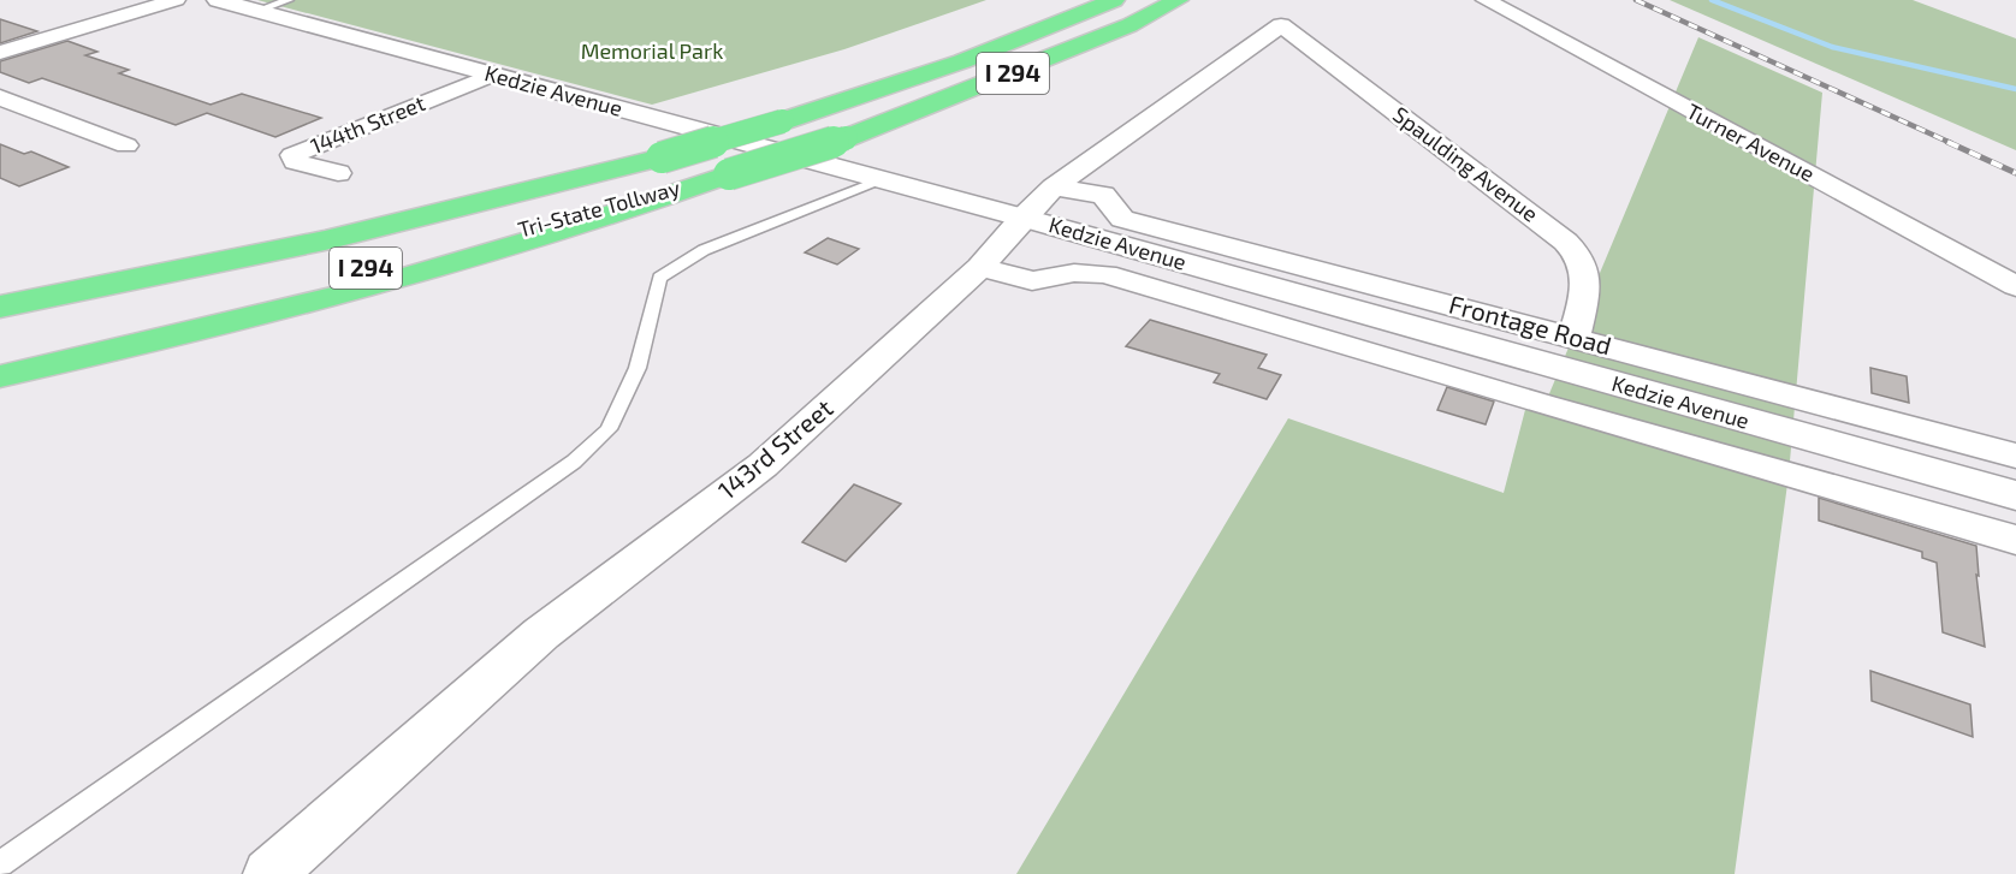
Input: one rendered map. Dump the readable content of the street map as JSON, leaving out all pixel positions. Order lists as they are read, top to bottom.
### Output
{
  "streets": {
    "highway": ["I 294", "Tri-State Tollway"],
    "main road": ["Kedzie Avenue"],
    "street": [
      "144th Street",
      "Turner Avenue",
      "Spaulding Avenue",
      "Frontage Road",
      "143rd Street"
    ]
  },
  "crossings": [
    ["Kedzie Avenue", "144th Street"],
    ["Kedzie Avenue", "143rd Street"],
    ["Spaulding Avenue", "Frontage Road"],
    ["Spaulding Avenue", "143rd Street"],
    ["Frontage Road", "143rd Street"]
  ],
  "parks": ["Memorial Park"]
}
